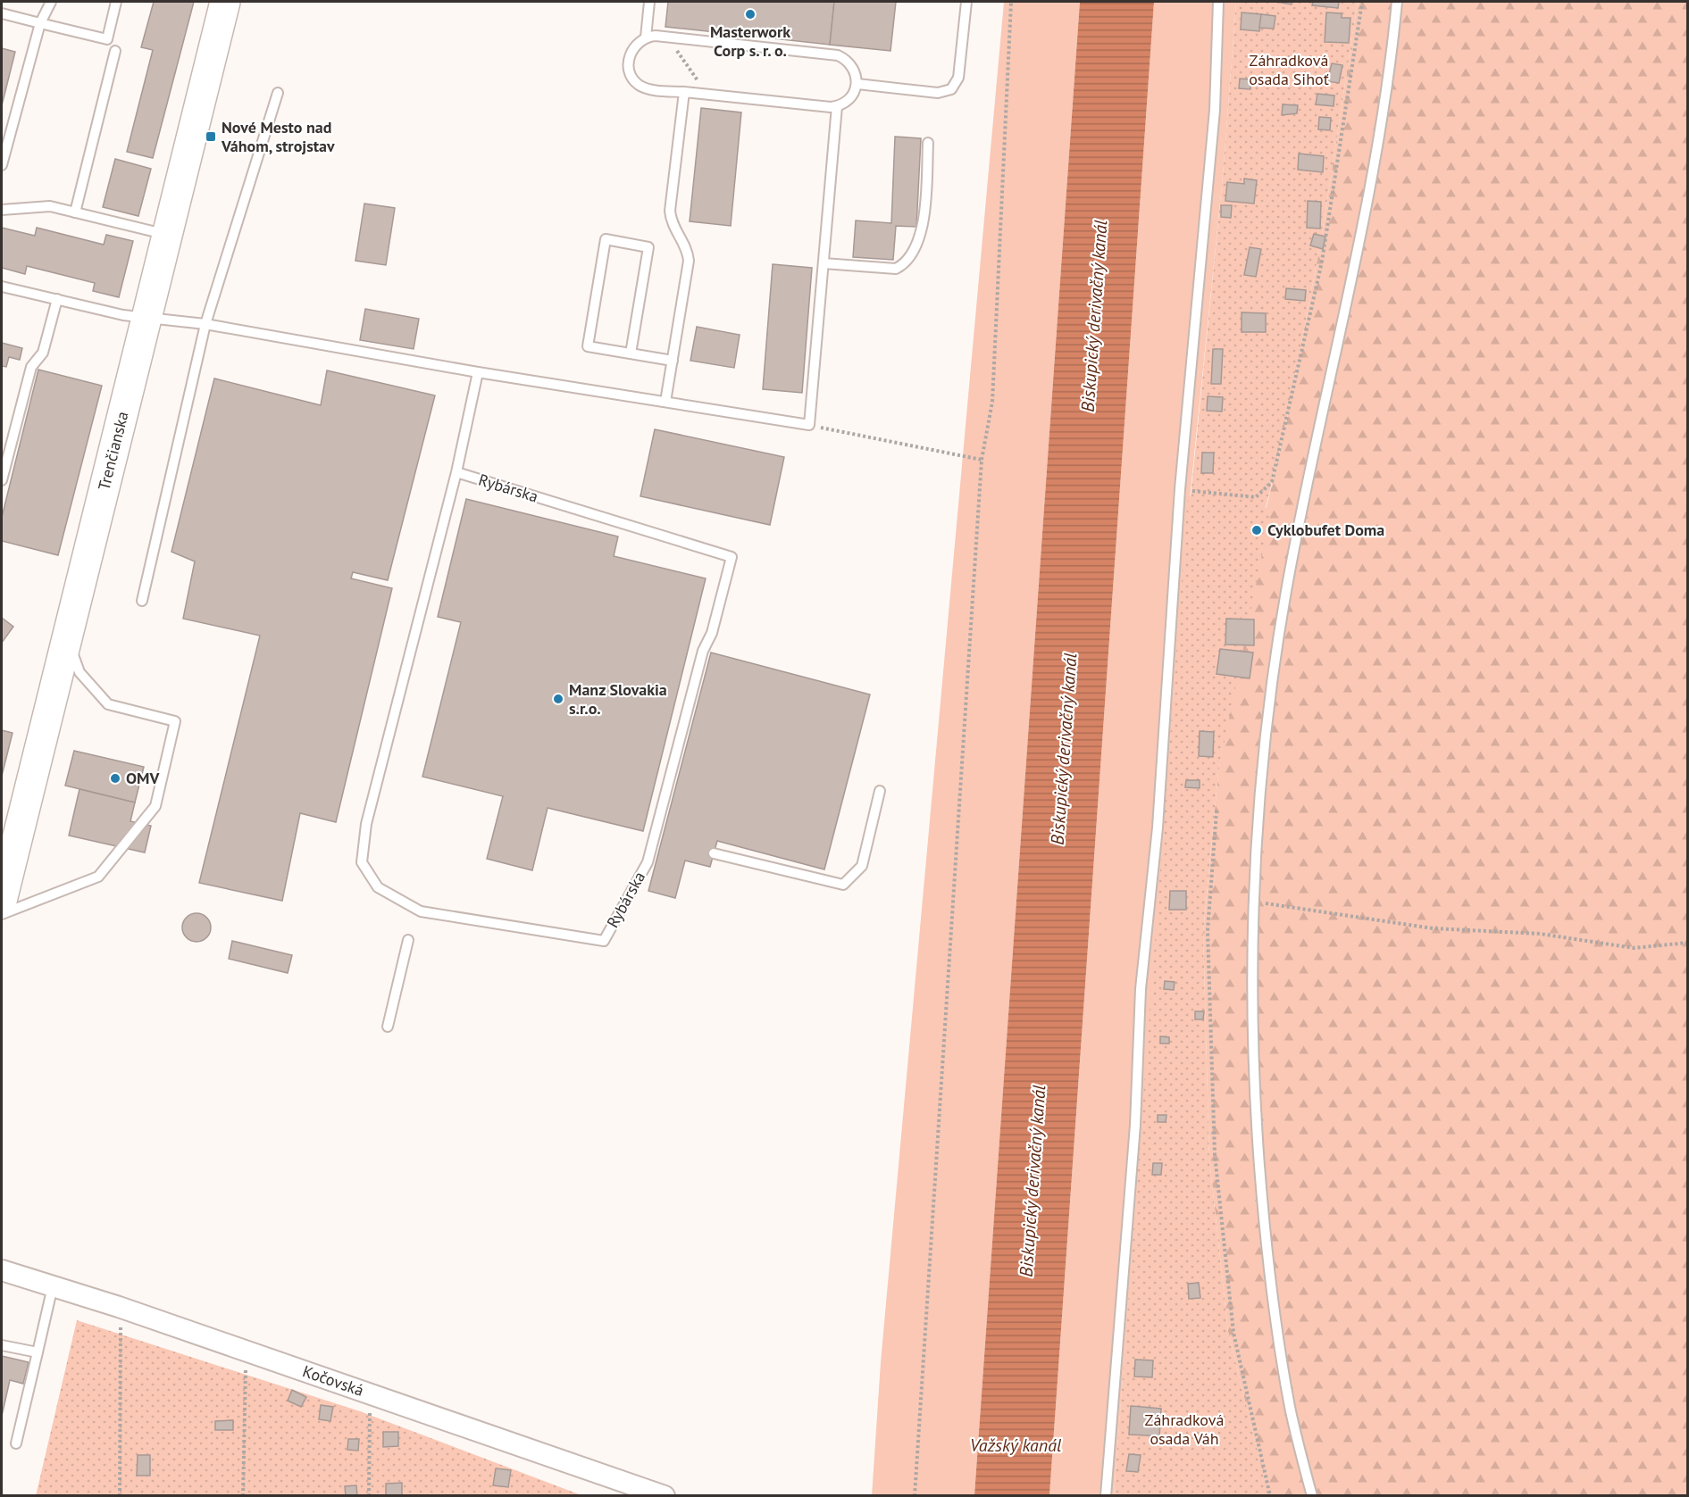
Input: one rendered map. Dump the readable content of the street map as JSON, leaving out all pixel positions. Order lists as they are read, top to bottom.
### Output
{
  "streets": {
    "main road": ["Trenčianska"],
    "street": ["Kočovská"],
    "lane": ["Rybárska"]
  },
  "water": ["Biskupický derivačný kanál", "Važský kanál"],
  "parks": ["Záhradková osada Sihoť", "Záhradková osada Váh"],
  "places": {
    "other": [
      "Masterwork Corp s. r. o.",
      "Cyklobufet Doma",
      "Manz Slovakia s.r.o.",
      "OMV"
    ],
    "transit": ["Nové Mesto nad Váhom, strojstav"]
  }
}
